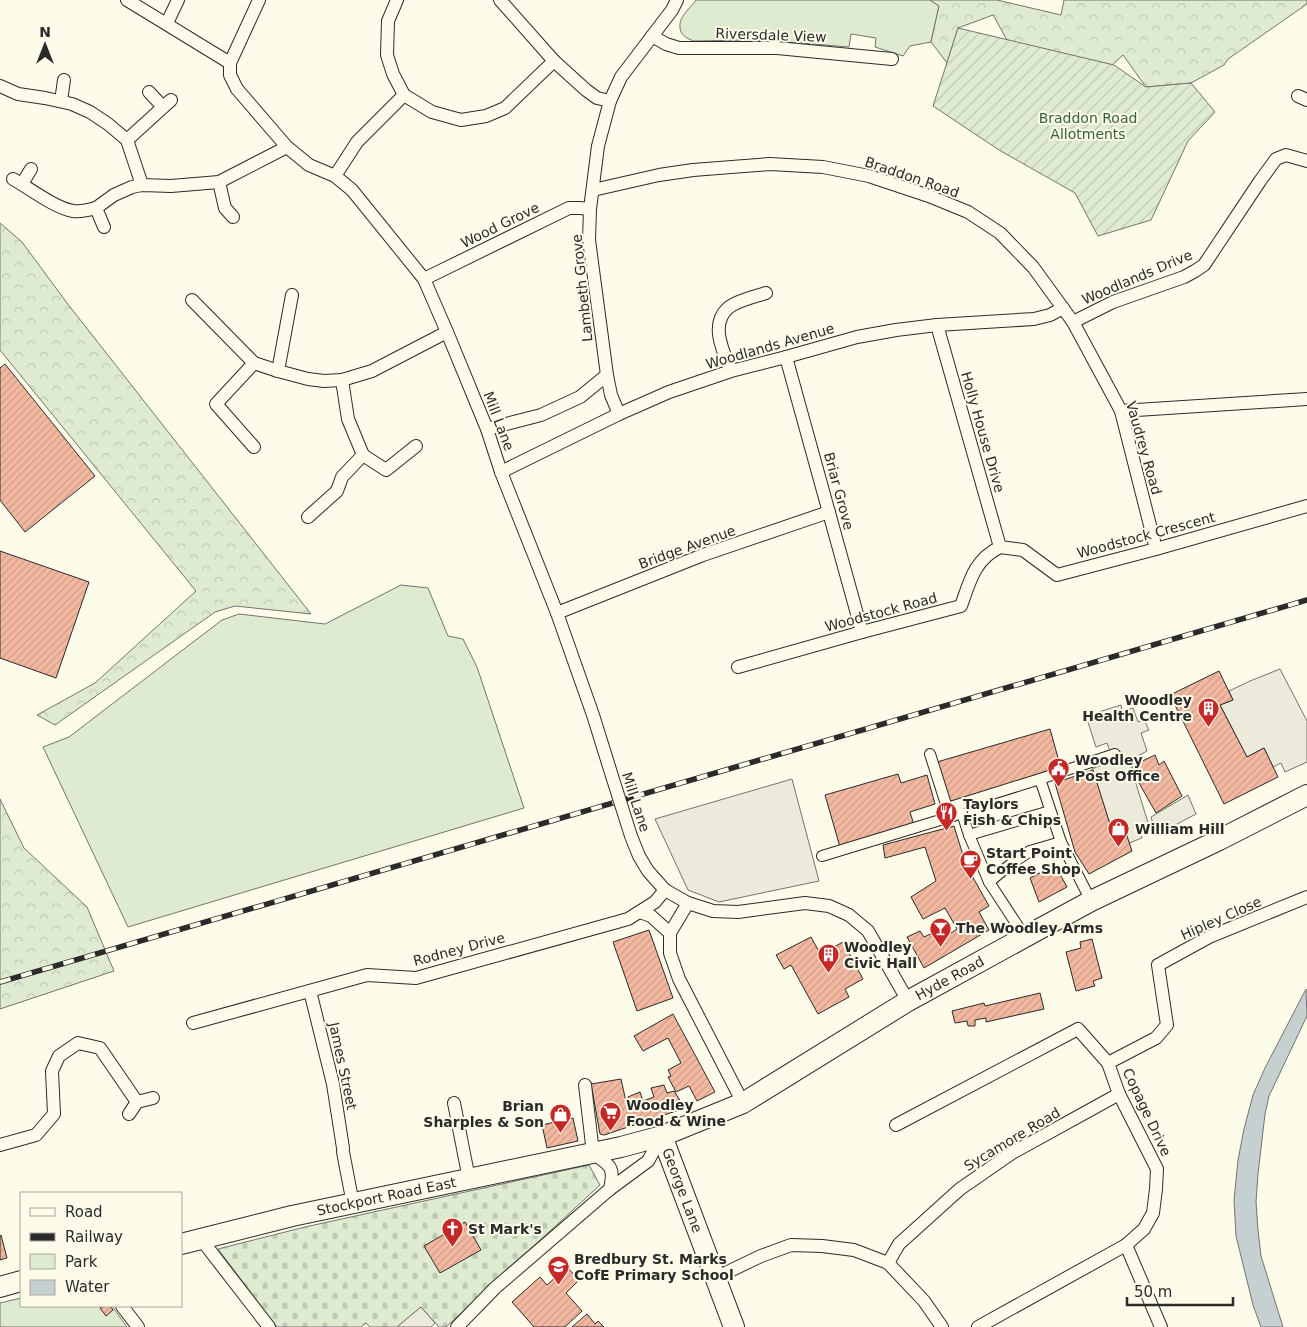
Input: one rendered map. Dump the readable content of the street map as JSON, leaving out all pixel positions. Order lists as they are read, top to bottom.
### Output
{
  "streets": {
    "main road": ["Hyde Road", "George Lane", "Stockport Road East"],
    "street": [
      "Riversdale View",
      "Braddon Road",
      "Wood Grove",
      "Woodlands Drive",
      "Lambeth Grove",
      "Woodlands Avenue",
      "Mill Lane",
      "Holly House Drive",
      "Vaudrey Road",
      "Briar Grove",
      "Woodstock Crescent",
      "Bridge Avenue",
      "Woodstock Road",
      "Hipley Close",
      "Rodney Drive",
      "James Street",
      "Copage Drive",
      "Sycamore Road"
    ]
  },
  "crossings": [
    ["Riversdale View", "Lambeth Grove"],
    ["Braddon Road", "Lambeth Grove"],
    ["Braddon Road", "Woodlands Avenue"],
    ["Braddon Road", "Vaudrey Road"],
    ["Wood Grove", "Lambeth Grove"],
    ["Wood Grove", "Mill Lane"],
    ["Woodlands Drive", "Vaudrey Road"],
    ["Lambeth Grove", "Woodlands Avenue"],
    ["Woodlands Avenue", "Mill Lane"],
    ["Woodlands Avenue", "Holly House Drive"],
    ["Woodlands Avenue", "Vaudrey Road"],
    ["Woodlands Avenue", "Briar Grove"],
    ["Mill Lane", "Bridge Avenue"],
    ["Mill Lane", "Rodney Drive"],
    ["Mill Lane", "Hyde Road"],
    ["Holly House Drive", "Woodstock Crescent"],
    ["Holly House Drive", "Woodstock Road"],
    ["Vaudrey Road", "Woodstock Crescent"],
    ["Briar Grove", "Bridge Avenue"],
    ["Briar Grove", "Woodstock Road"],
    ["Woodstock Crescent", "Woodstock Road"],
    ["Hipley Close", "Copage Drive"],
    ["Rodney Drive", "James Street"],
    ["Hyde Road", "George Lane"],
    ["Hyde Road", "Stockport Road East"],
    ["James Street", "Stockport Road East"],
    ["Copage Drive", "Sycamore Road"]
  ],
  "parks": ["Braddon Road Allotments"],
  "places": {
    "building": ["Woodley Health Centre", "Woodley Civic Hall"],
    "public building": ["Woodley Post Office"],
    "restaurant": ["Taylors Fish & Chips"],
    "shop": ["William Hill", "Brian Sharples & Son"],
    "cafe": ["Start Point Coffee Shop"],
    "bar": ["The Woodley Arms"],
    "supermarket": ["Woodley Food & Wine"],
    "church": ["St Mark's"],
    "school or university": ["Bredbury St. Marks CofE Primary School"]
  },
  "legend": [
    "Road",
    "Railway",
    "Park",
    "Water"
  ],
  "scale_bar": "50 m",
  "north": "top"
}
